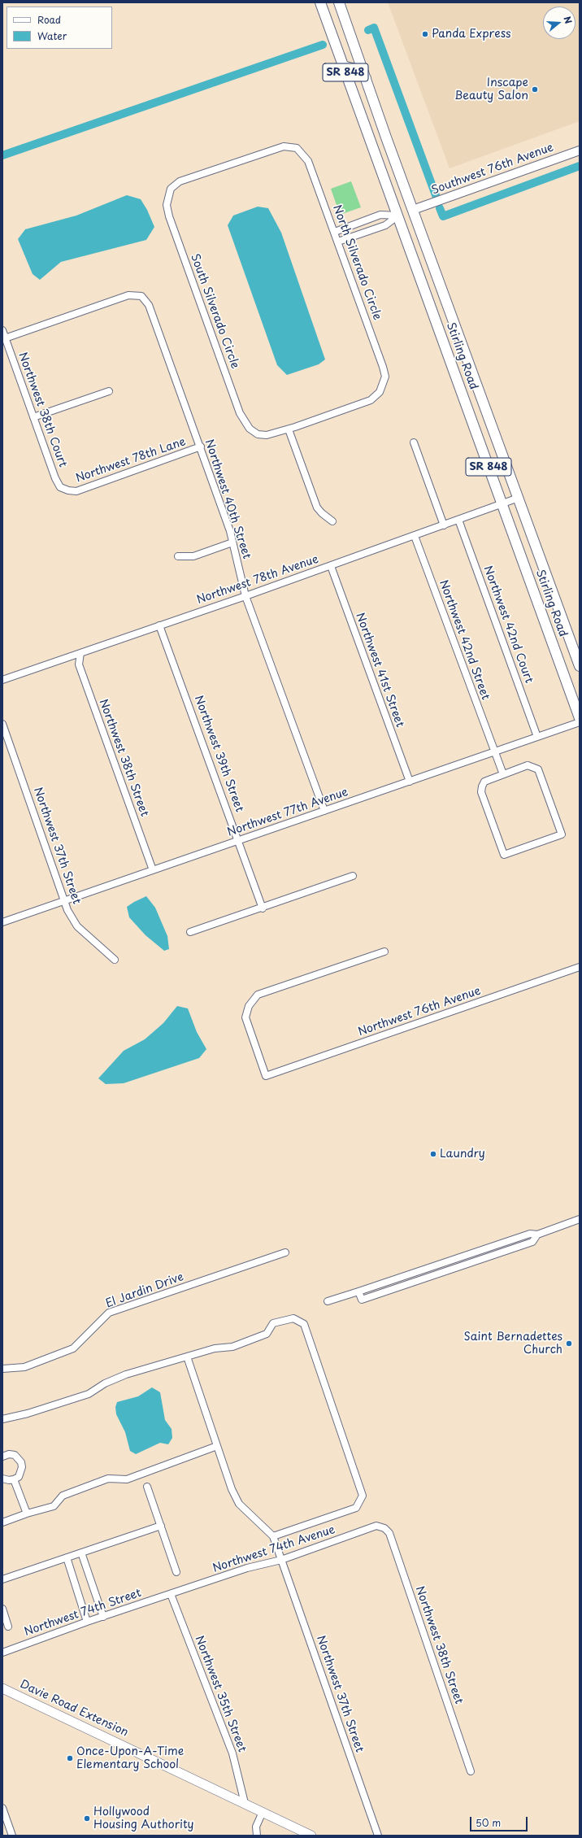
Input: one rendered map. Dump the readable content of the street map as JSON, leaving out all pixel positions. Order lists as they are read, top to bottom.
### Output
{
  "streets": {
    "main road": ["SR 848", "Stirling Road", "Davie Road Extension"],
    "street": [
      "Southwest 76th Avenue",
      "North Silverado Circle",
      "South Silverado Circle",
      "Northwest 38th Court",
      "Northwest 78th Lane",
      "Northwest 40th Street",
      "Northwest 78th Avenue",
      "Northwest 42nd Court",
      "Northwest 42nd Street",
      "Northwest 41st Street",
      "Northwest 39th Street",
      "Northwest 38th Street",
      "Northwest 77th Avenue",
      "Northwest 37th Street",
      "Northwest 76th Avenue",
      "El Jardin Drive",
      "Northwest 74th Avenue",
      "Northwest 74th Street",
      "Northwest 35th Street"
    ]
  },
  "crossings": [
    ["Southwest 76th Avenue", "Stirling Road"],
    ["North Silverado Circle", "South Silverado Circle"],
    ["Stirling Road", "Northwest 78th Avenue"],
    ["Northwest 38th Court", "Northwest 78th Lane"],
    ["Northwest 38th Court", "Northwest 40th Street"],
    ["Northwest 78th Lane", "Northwest 40th Street"],
    ["Northwest 40th Street", "Northwest 78th Avenue"],
    ["Northwest 40th Street", "Northwest 77th Avenue"],
    ["Northwest 78th Avenue", "Northwest 42nd Court"],
    ["Northwest 78th Avenue", "Northwest 42nd Street"],
    ["Northwest 78th Avenue", "Northwest 41st Street"],
    ["Northwest 78th Avenue", "Northwest 39th Street"],
    ["Northwest 78th Avenue", "Northwest 38th Street"],
    ["Northwest 42nd Court", "Northwest 77th Avenue"],
    ["Northwest 42nd Street", "Northwest 77th Avenue"],
    ["Northwest 41st Street", "Northwest 77th Avenue"],
    ["Northwest 39th Street", "Northwest 77th Avenue"],
    ["Northwest 38th Street", "Northwest 77th Avenue"],
    ["Northwest 38th Street", "Northwest 74th Avenue"],
    ["Northwest 77th Avenue", "Northwest 37th Street"],
    ["Northwest 37th Street", "Northwest 74th Avenue"],
    ["Northwest 74th Avenue", "Northwest 74th Street"],
    ["Northwest 74th Avenue", "Northwest 35th Street"],
    ["Northwest 74th Street", "Northwest 35th Street"],
    ["Northwest 35th Street", "Davie Road Extension"]
  ],
  "places": [
    "Panda Express",
    "Inscape Beauty Salon",
    "Laundry",
    "Saint Bernadettes Church",
    "Once-Upon-A-Time Elementary School",
    "Hollywood Housing Authority"
  ],
  "legend": ["Road", "Water"],
  "scale_bar": "50 m",
  "north": "right"
}
